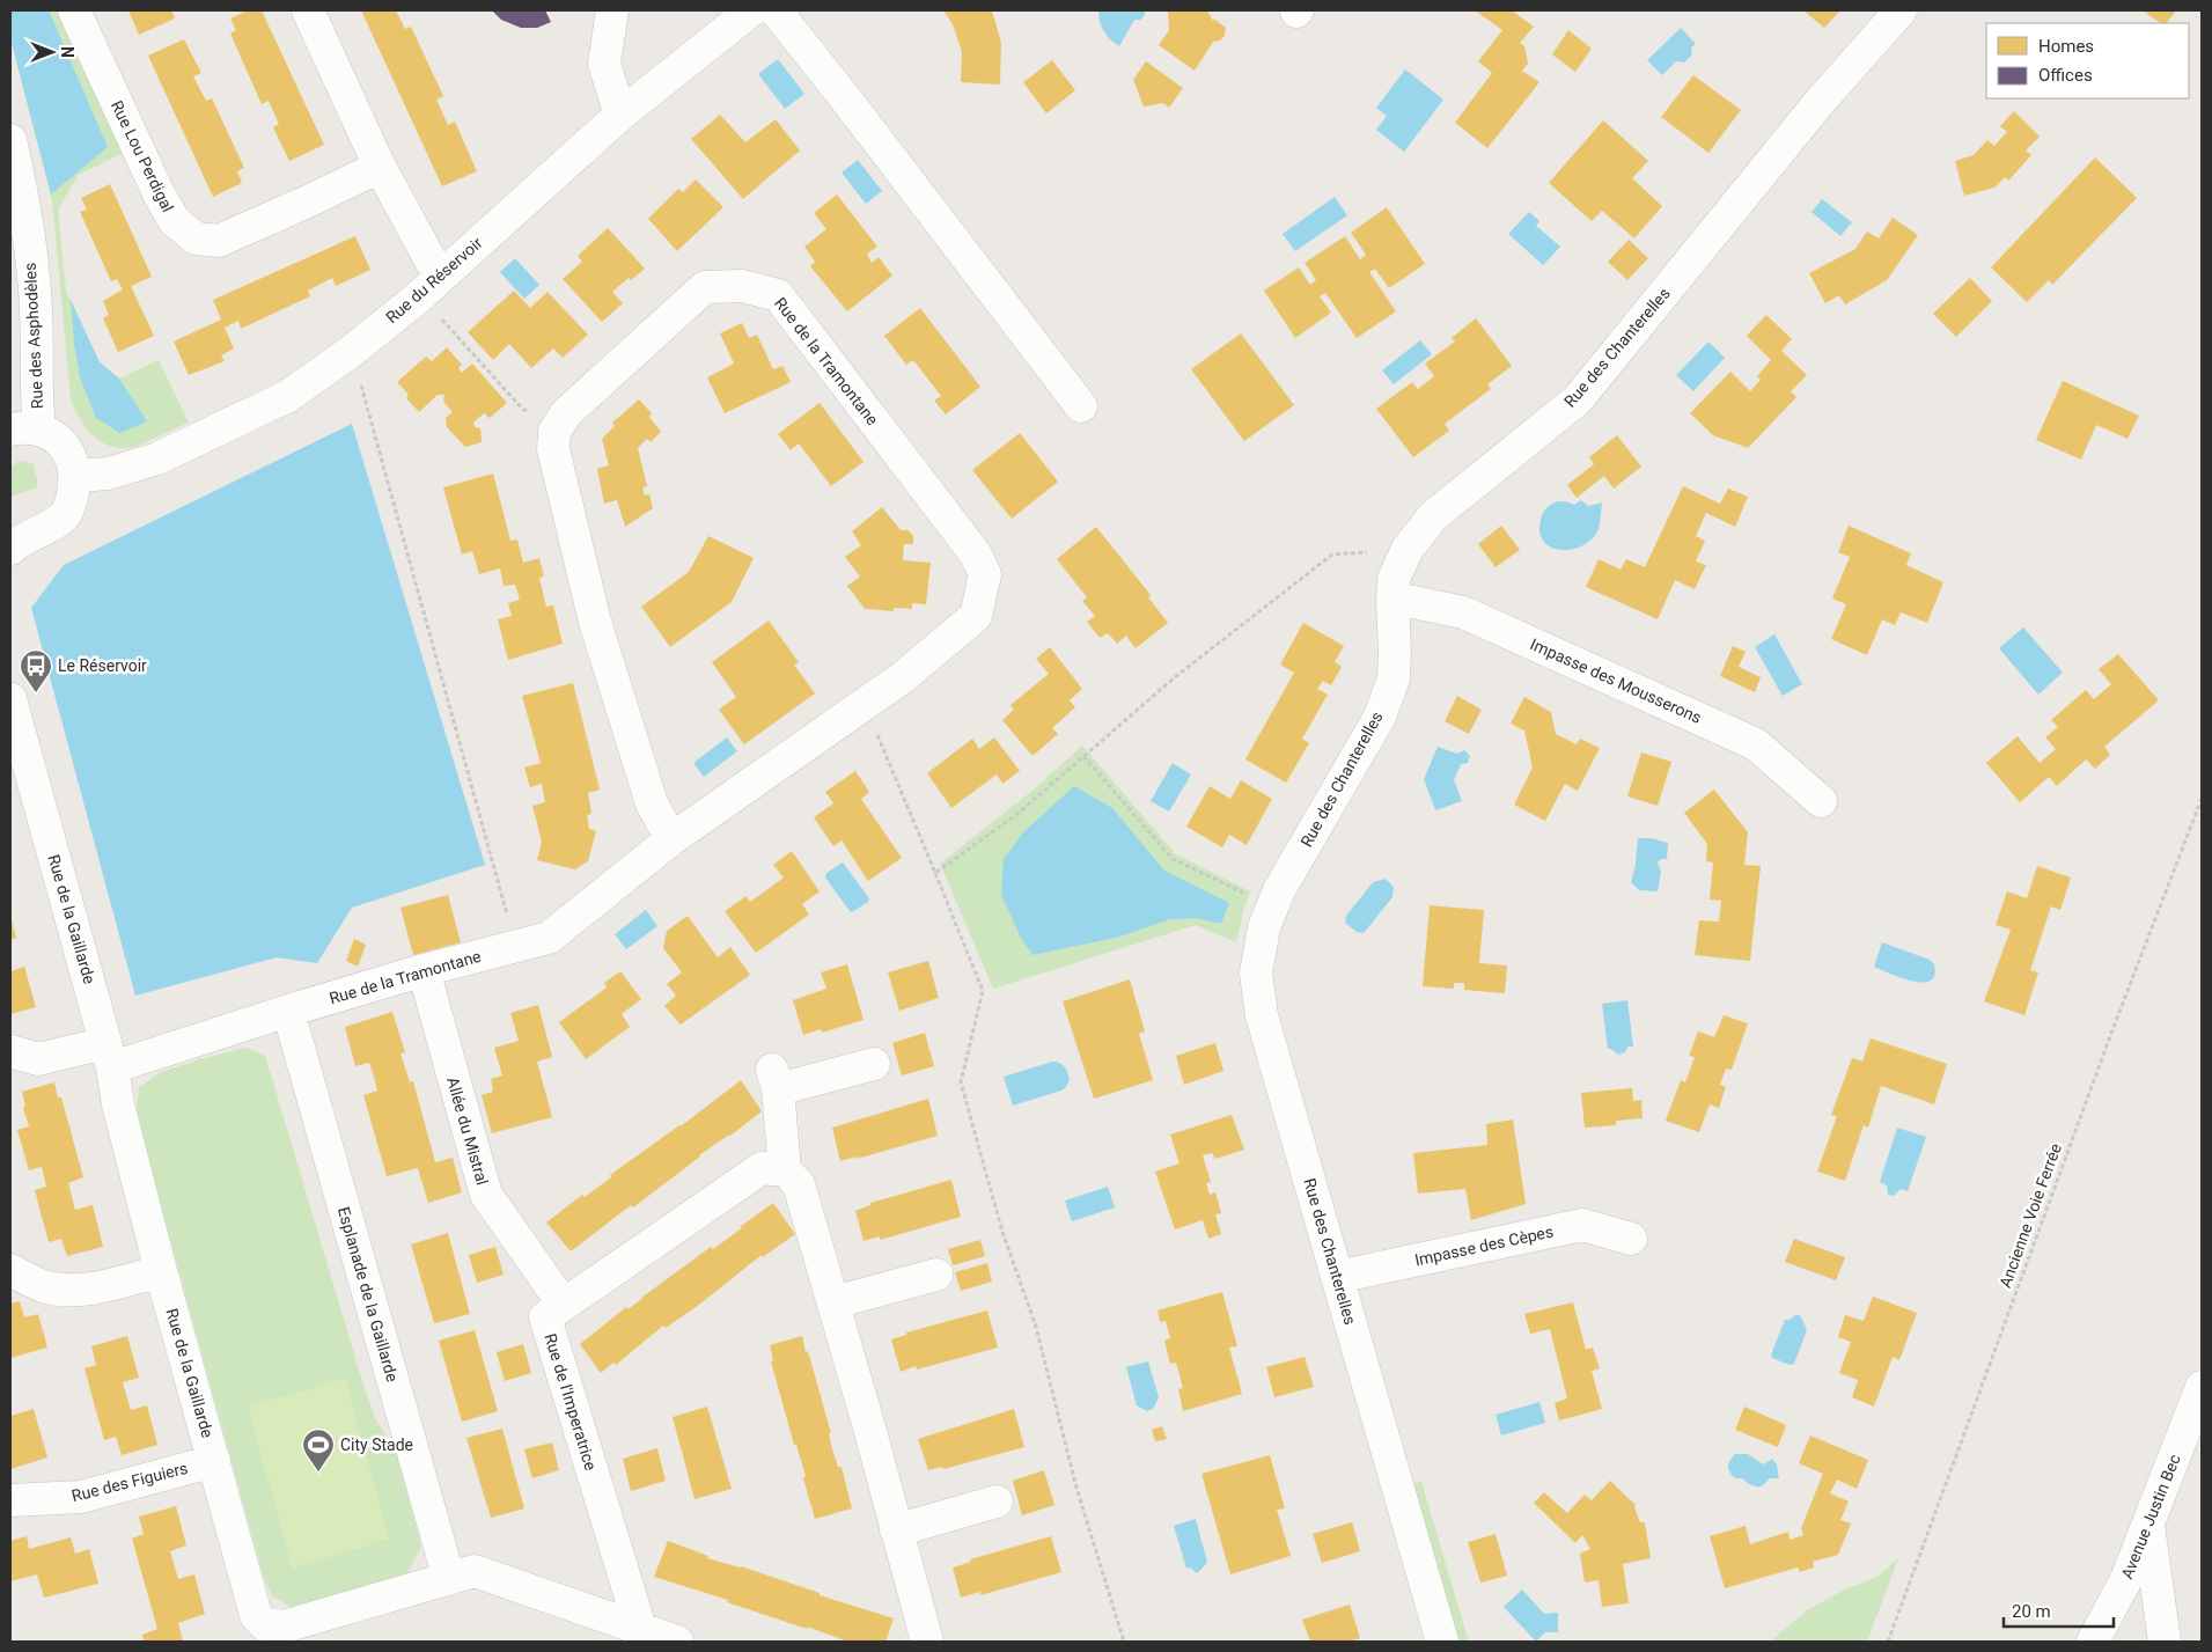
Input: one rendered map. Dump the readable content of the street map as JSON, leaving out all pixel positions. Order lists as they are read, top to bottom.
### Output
{
  "streets": {
    "street": [
      "Rue Lou Perdigal",
      "Rue du Réservoir",
      "Rue des Asphodèles",
      "Rue des Chanterelles",
      "Rue de la Tramontane",
      "Impasse des Mousserons",
      "Rue de la Gaillarde",
      "Allée du Mistral",
      "Impasse des Cèpes",
      "Esplanade de la Gaillarde",
      "Rue de l'Imperatrice",
      "Rue des Figuiers",
      "Avenue Justin Bec"
    ],
    "path": ["Ancienne Voie Ferrée"]
  },
  "crossings": [
    ["Rue des Chanterelles", "Impasse des Mousserons"],
    ["Rue des Chanterelles", "Impasse des Cèpes"],
    ["Rue de la Tramontane", "Rue de la Gaillarde"],
    ["Rue de la Tramontane", "Allée du Mistral"],
    ["Rue de la Tramontane", "Esplanade de la Gaillarde"],
    ["Rue de la Gaillarde", "Esplanade de la Gaillarde"],
    ["Rue de la Gaillarde", "Rue de l'Imperatrice"],
    ["Rue de la Gaillarde", "Rue des Figuiers"],
    ["Allée du Mistral", "Rue de l'Imperatrice"]
  ],
  "places": {
    "bus stop": ["Le Réservoir"],
    "sports": ["City Stade"]
  },
  "legend": ["Homes", "Offices"],
  "scale_bar": "20 m",
  "north": "right"
}
